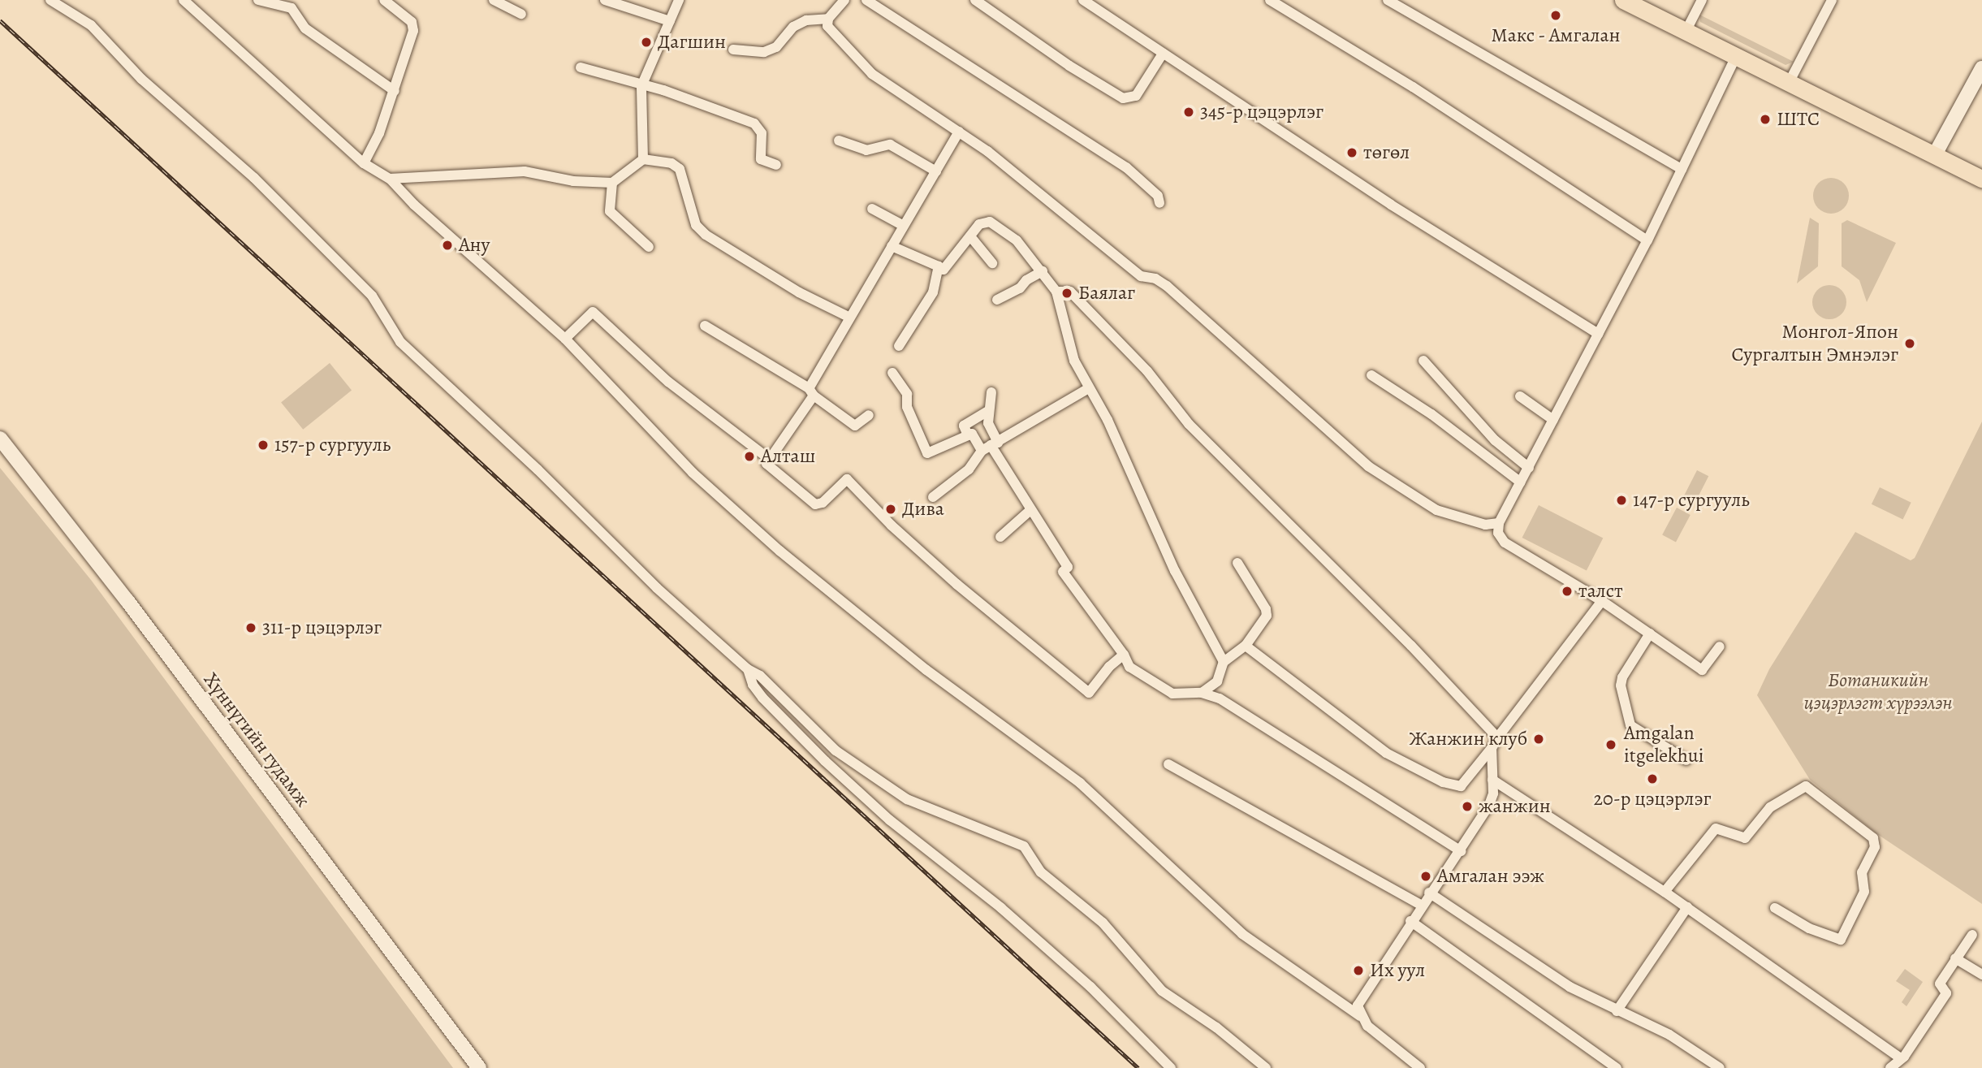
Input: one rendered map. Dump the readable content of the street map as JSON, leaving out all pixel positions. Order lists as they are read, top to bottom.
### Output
{
  "streets": {
    "main road": ["Хүннүгийн гудамж"]
  },
  "parks": ["Ботаникийн цэцэрлэгт хүрээлэн"],
  "places": [
    "Макс - Амгалан",
    "Дагшин",
    "345-р цэцэрлэг",
    "ШТС",
    "төгөл",
    "Ану",
    "Баялаг",
    "Монгол-Япон Сургалтын Эмнэлэг",
    "157-р сургууль",
    "Алташ",
    "147-р сургууль",
    "Дива",
    "талст",
    "311-р цэцэрлэг",
    "Жанжин клуб",
    "Amgalan itgelekhui",
    "20-р цэцэрлэг",
    "жанжин",
    "Амгалан ээж",
    "Их уул"
  ]
}
